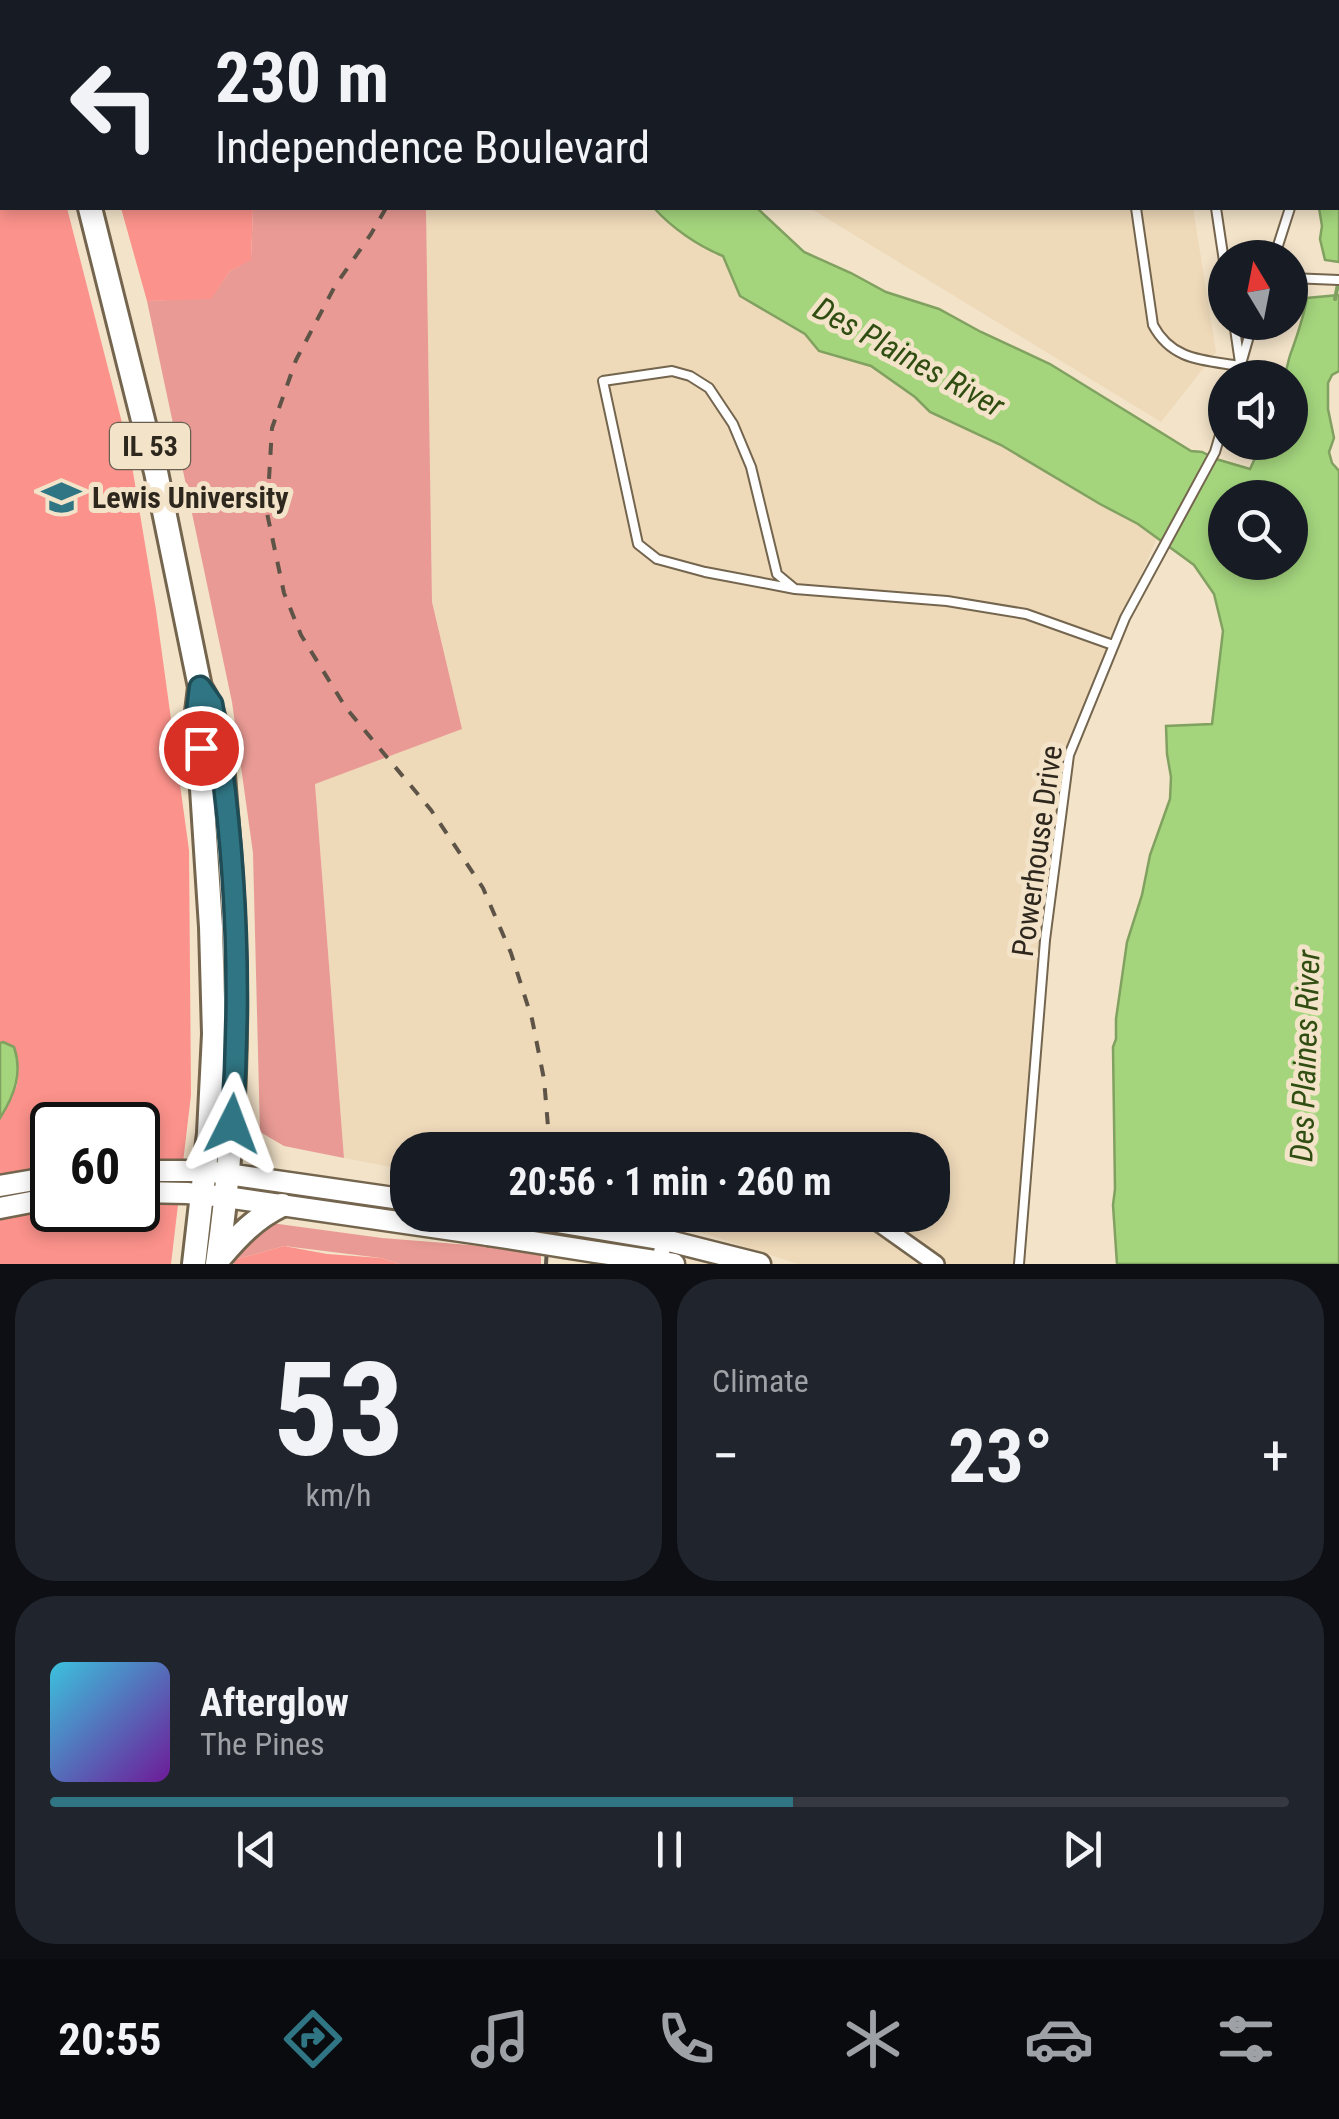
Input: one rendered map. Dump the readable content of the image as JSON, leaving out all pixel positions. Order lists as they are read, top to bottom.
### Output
{
  "streets": {
    "main road": ["IL 53"],
    "lane": ["Powerhouse Drive"]
  },
  "water": ["Des Plaines River"],
  "places": {
    "school or university": ["Lewis University"]
  },
  "north": "top",
  "page": {
    "turn": ["230 m", "Independence Boulevard"],
    "limit": "60",
    "trip": "20:56 · 1 min · 260 m",
    "tile": [
      ["53", "km/h"],
      "Climate"
    ],
    "heat": ["−", "23°", "+"],
    "song": ["Afterglow", "The Pines"],
    "tabs": "20:55"
  }
}
